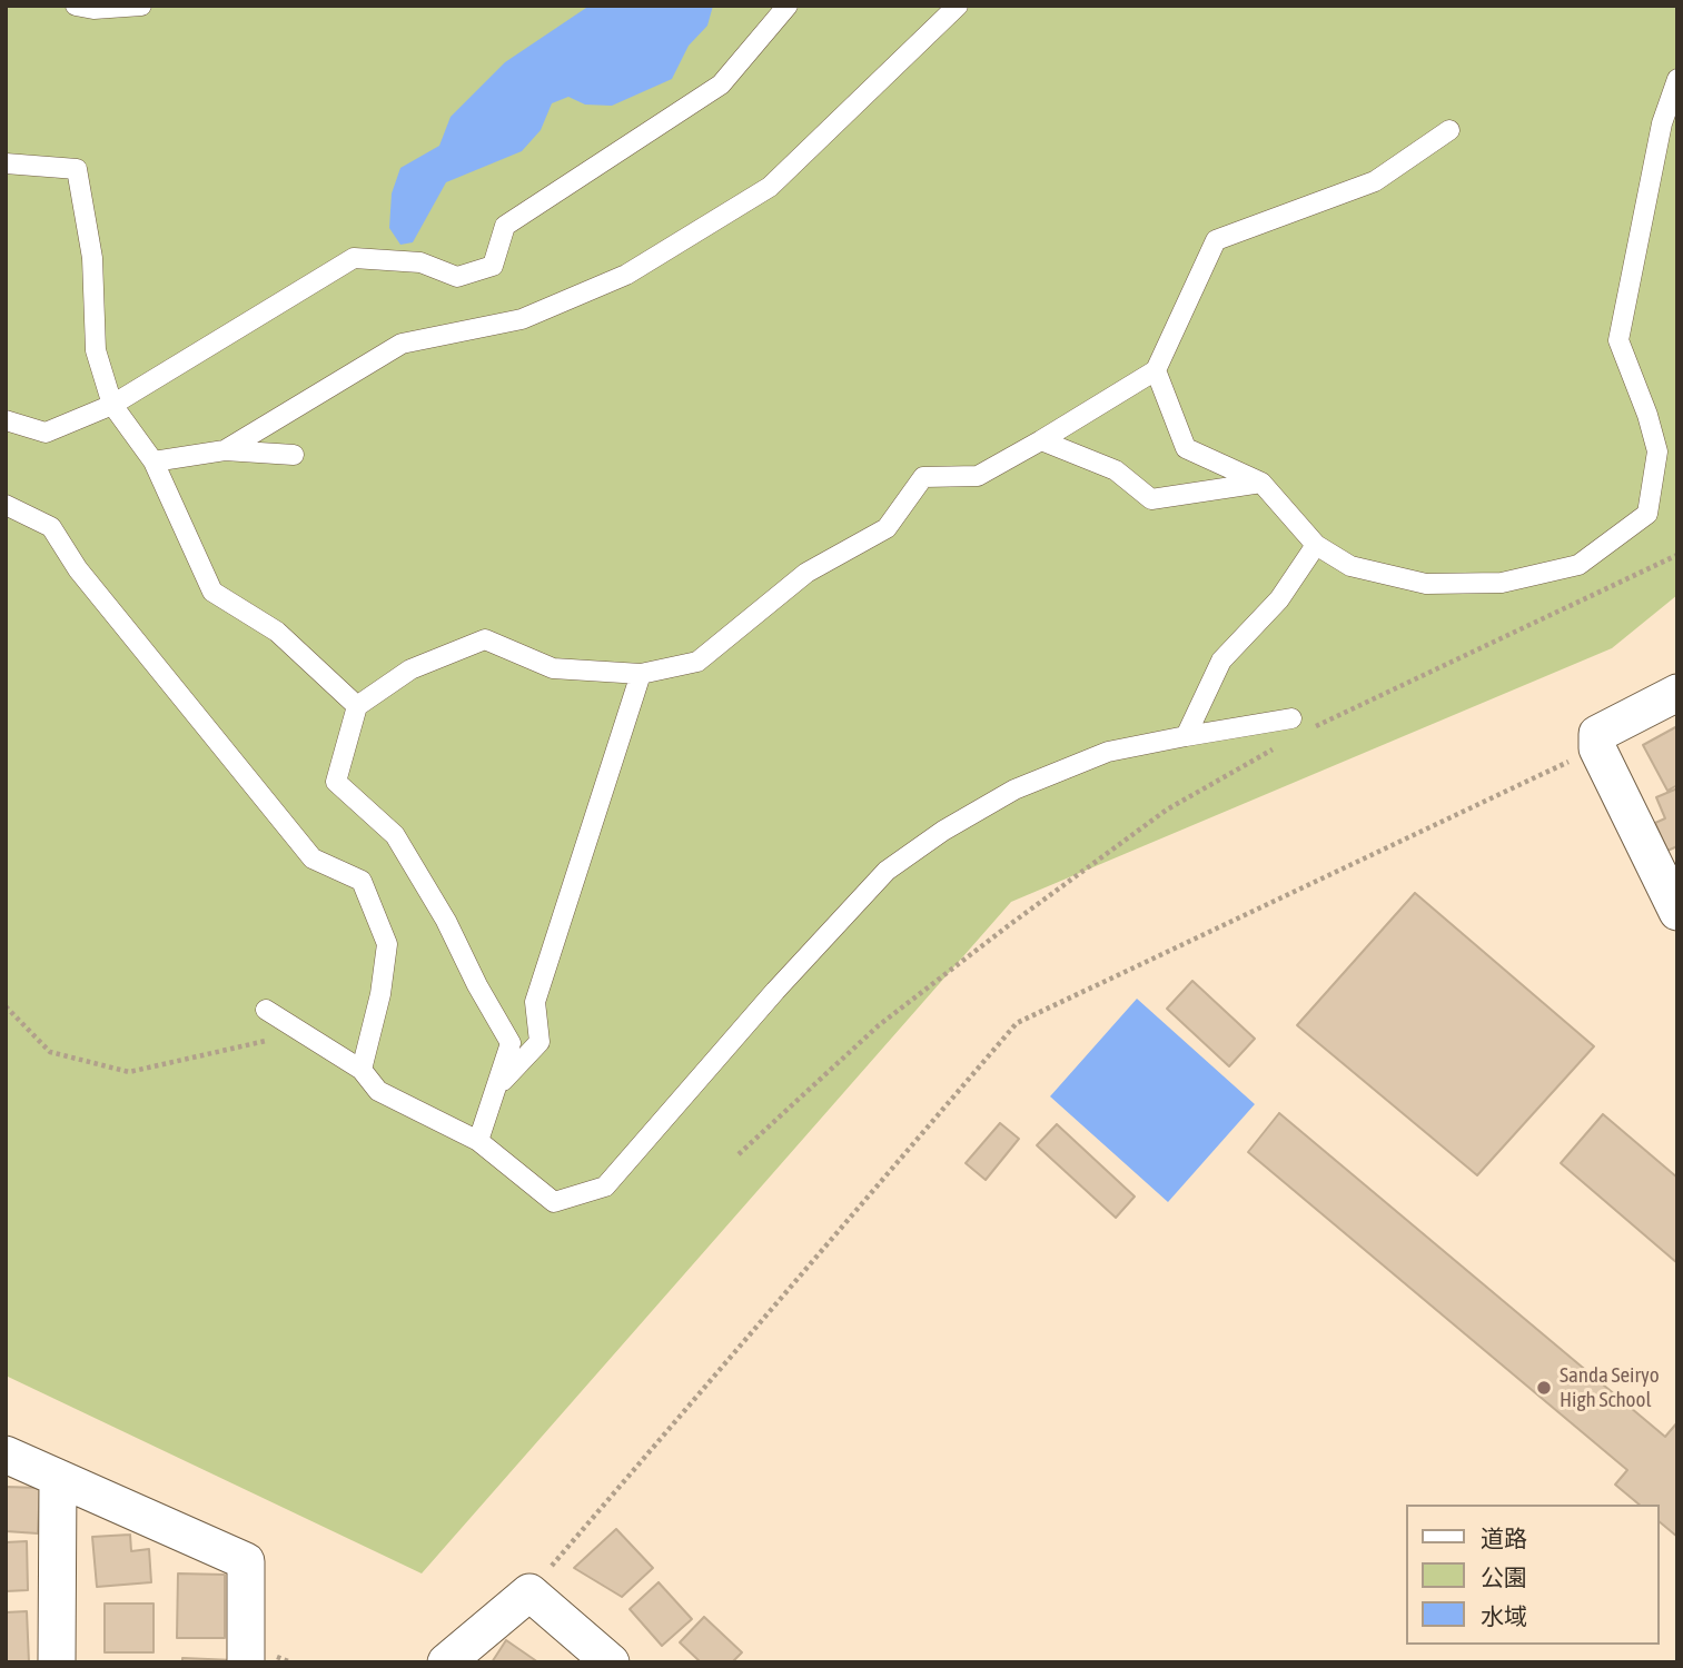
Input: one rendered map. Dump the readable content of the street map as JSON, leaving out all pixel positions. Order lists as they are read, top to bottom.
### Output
{
  "places": ["Sanda Seiryo High School"],
  "legend": ["道路", "公園", "水域"]
}
